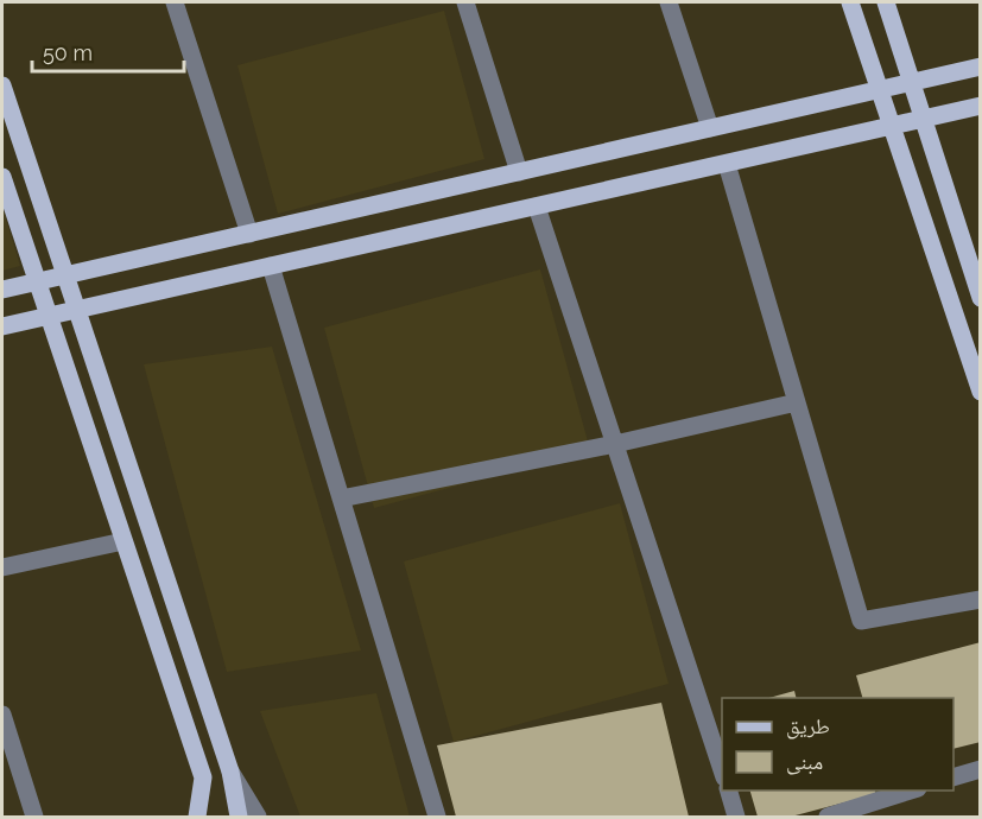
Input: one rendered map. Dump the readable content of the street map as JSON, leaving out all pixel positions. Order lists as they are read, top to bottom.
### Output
{
  "legend": ["طريق", "مبنى"],
  "scale_bar": "50 m"
}
